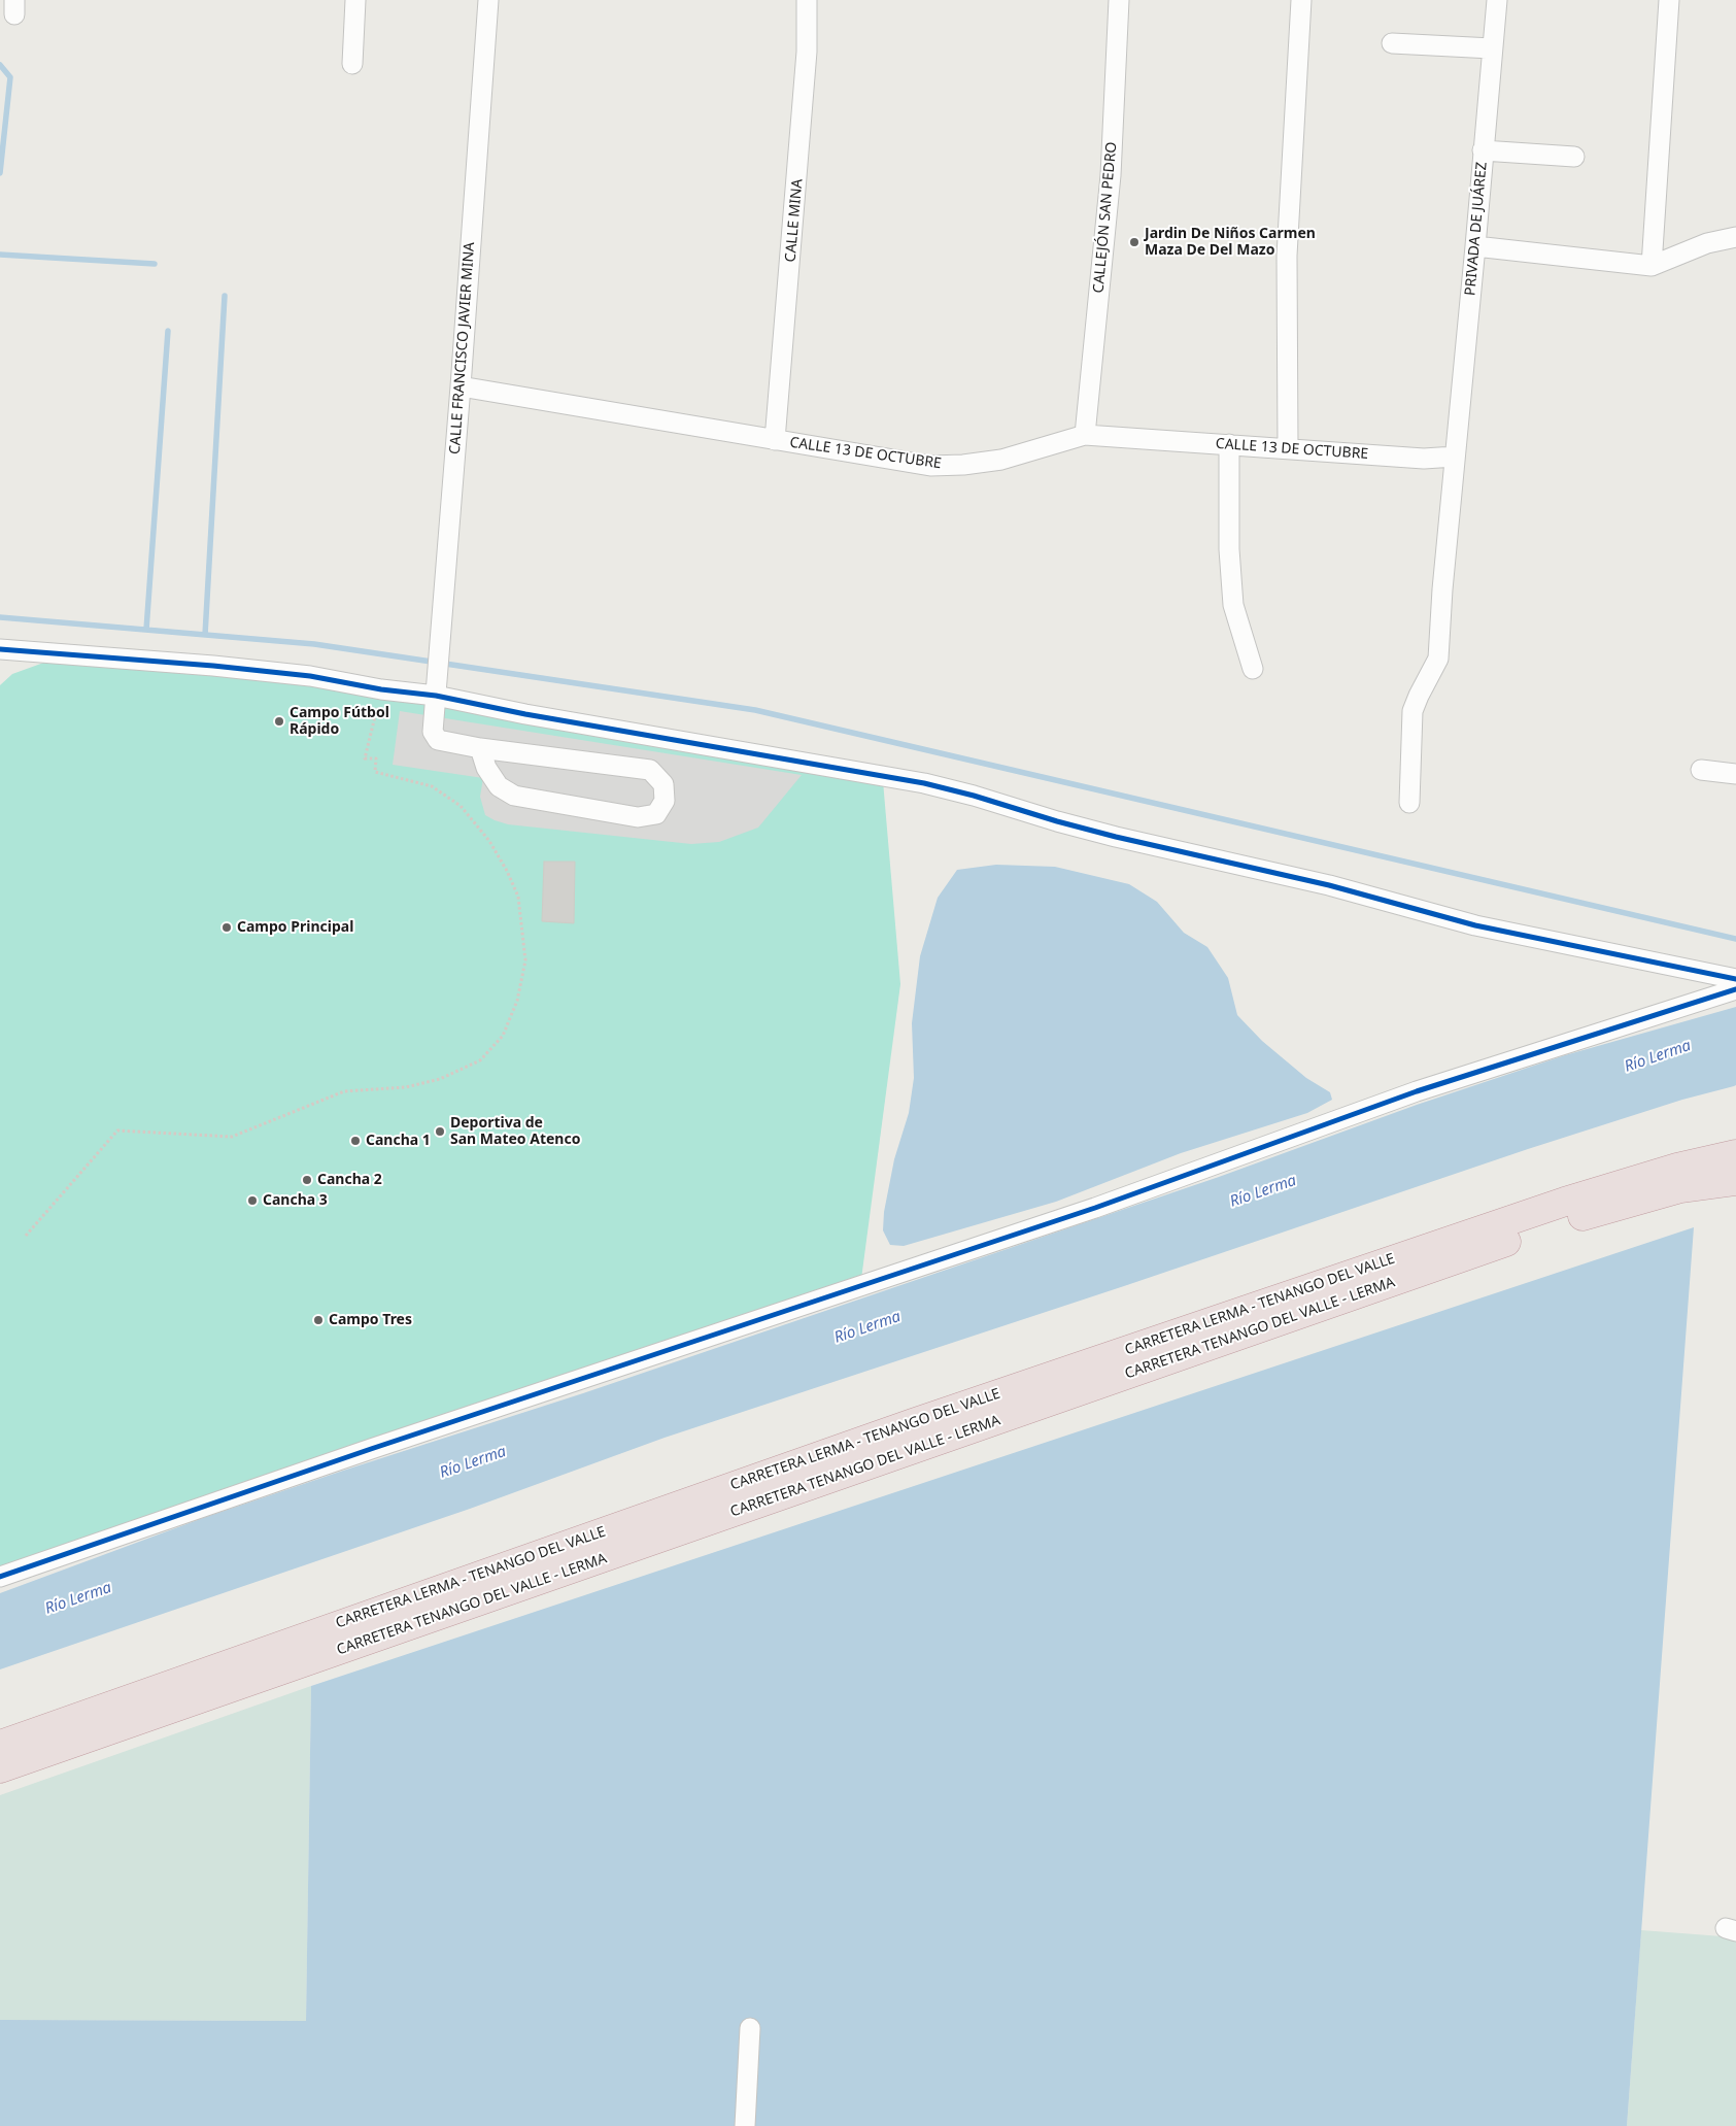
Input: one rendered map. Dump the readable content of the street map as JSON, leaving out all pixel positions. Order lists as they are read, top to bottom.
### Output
{
  "streets": {
    "highway": ["CARRETERA LERMA - TENANGO DEL VALLE", "CARRETERA TENANGO DEL VALLE - LERMA"],
    "street": [
      "CALLEJÓN SAN PEDRO",
      "CALLE MINA",
      "PRIVADA DE JUÁREZ",
      "CALLE FRANCISCO JAVIER MINA",
      "CALLE 13 DE OCTUBRE"
    ]
  },
  "crossings": [
    ["CALLEJÓN SAN PEDRO", "CALLE 13 DE OCTUBRE"],
    ["CALLE MINA", "CALLE 13 DE OCTUBRE"],
    ["PRIVADA DE JUÁREZ", "CALLE 13 DE OCTUBRE"],
    ["CALLE FRANCISCO JAVIER MINA", "CALLE 13 DE OCTUBRE"]
  ],
  "water": ["Río Lerma"],
  "places": [
    "Jardin De Niños Carmen Maza De Del Mazo",
    "Campo Fútbol Rápido",
    "Campo Principal",
    "Deportiva de San Mateo Atenco",
    "Cancha 1",
    "Cancha 2",
    "Cancha 3",
    "Campo Tres"
  ]
}
